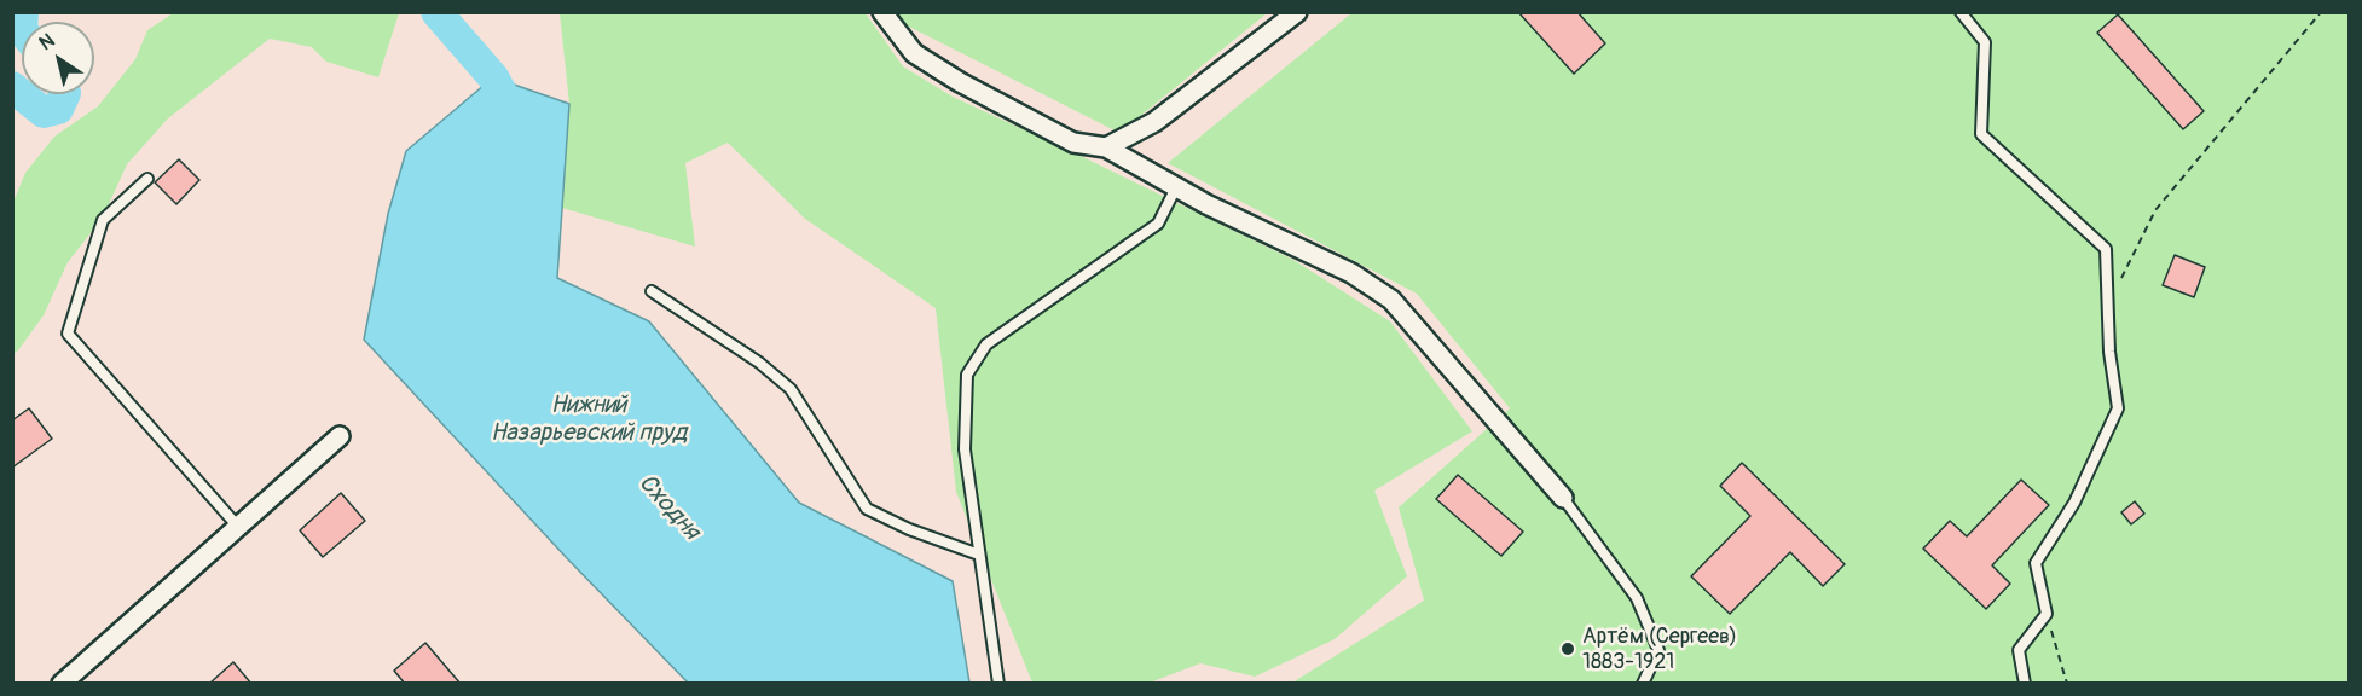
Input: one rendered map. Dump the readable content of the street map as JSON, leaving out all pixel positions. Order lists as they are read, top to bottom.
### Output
{
  "water": ["Нижний Назарьевский пруд", "Сходня"],
  "places": ["Артём (Сергеев) 1883-1921"],
  "north": "top left"
}
